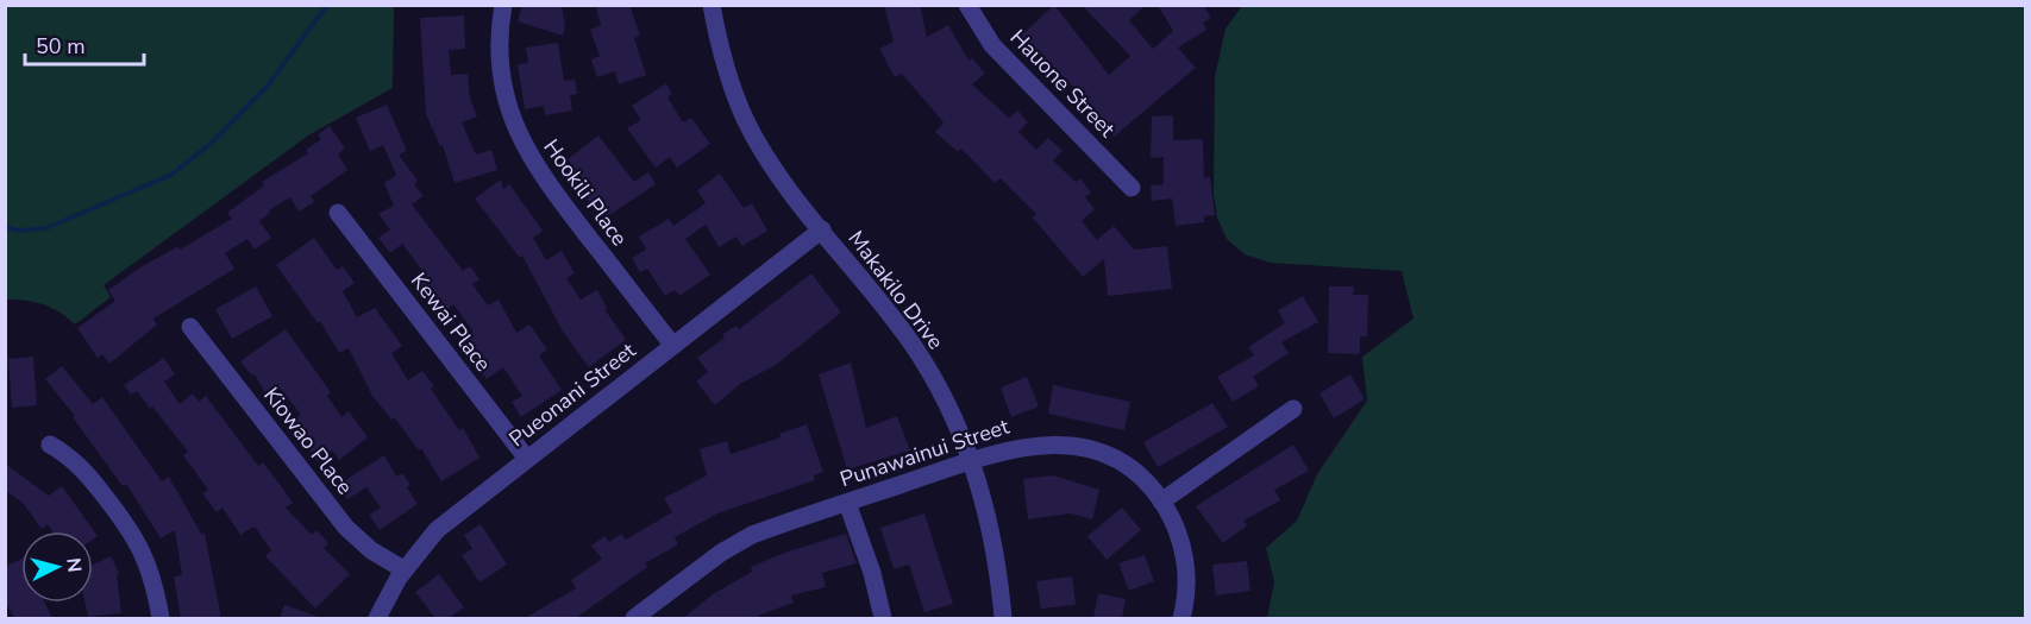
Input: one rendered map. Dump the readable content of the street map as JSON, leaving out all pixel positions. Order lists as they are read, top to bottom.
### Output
{
  "streets": {
    "street": [
      "Hauone Street",
      "Hookili Place",
      "Makakilo Drive",
      "Kewai Place",
      "Pueonani Street",
      "Kiowao Place",
      "Punawainui Street"
    ]
  },
  "crossings": [
    ["Hookili Place", "Pueonani Street"],
    ["Makakilo Drive", "Pueonani Street"],
    ["Makakilo Drive", "Punawainui Street"],
    ["Kewai Place", "Pueonani Street"],
    ["Pueonani Street", "Kiowao Place"]
  ],
  "scale_bar": "50 m",
  "north": "right"
}
